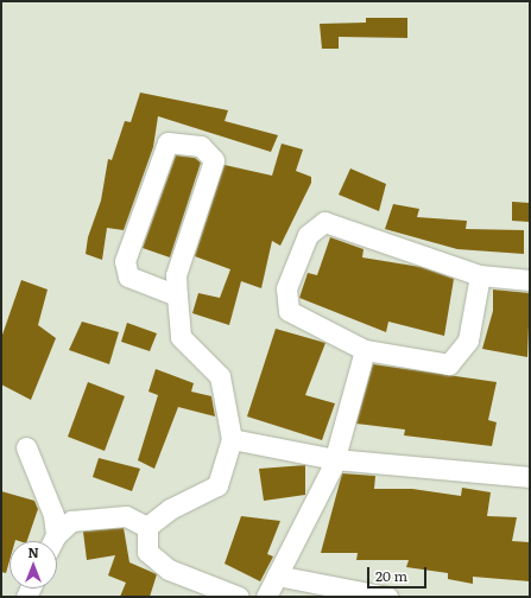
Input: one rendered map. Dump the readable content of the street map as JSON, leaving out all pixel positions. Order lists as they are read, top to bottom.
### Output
{
  "scale_bar": "20 m",
  "north": "top"
}
